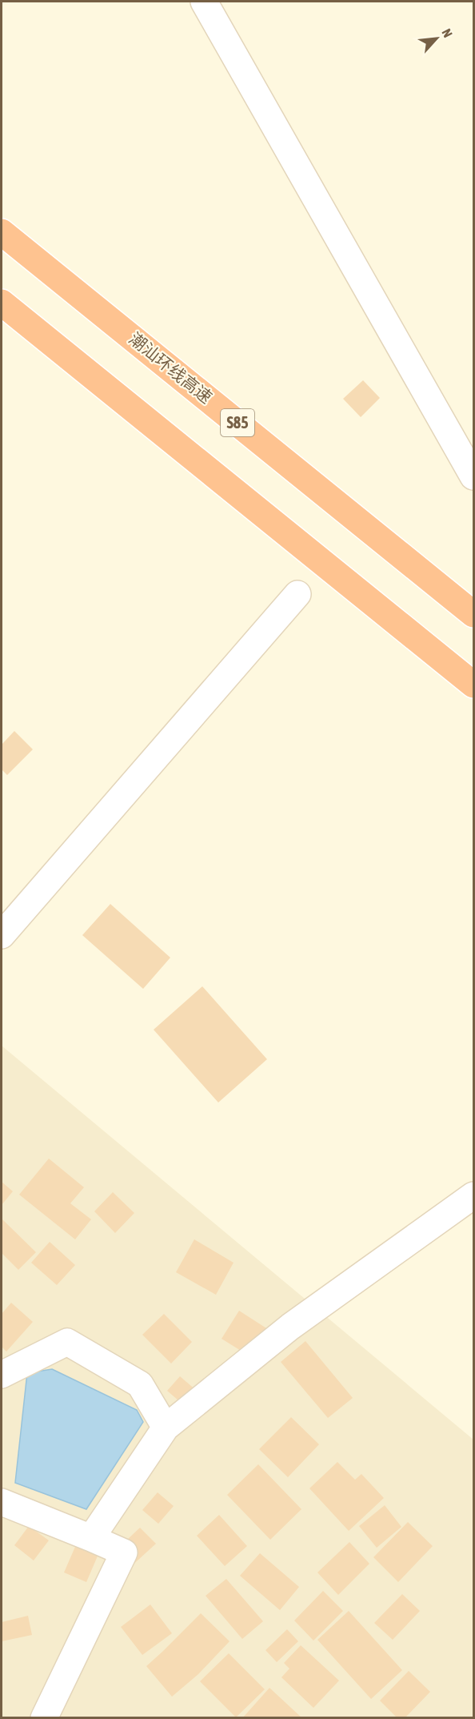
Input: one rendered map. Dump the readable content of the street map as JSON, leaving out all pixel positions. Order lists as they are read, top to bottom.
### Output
{
  "streets": {
    "highway": ["潮汕环线高速", "S85"]
  },
  "north": "top right"
}
